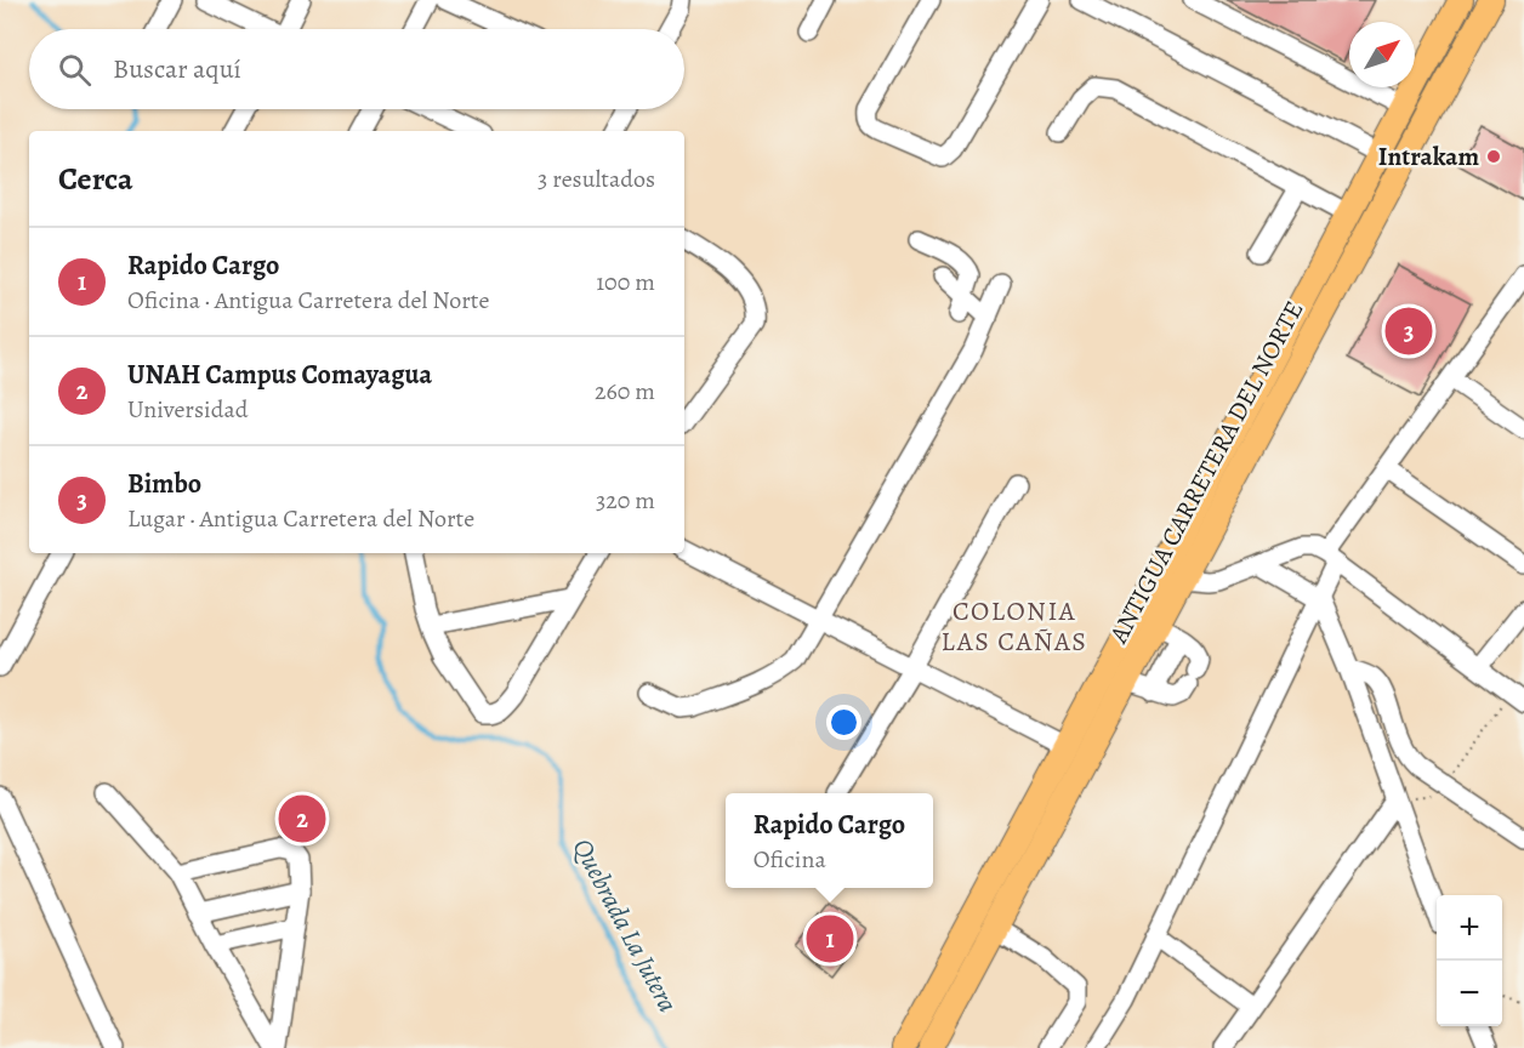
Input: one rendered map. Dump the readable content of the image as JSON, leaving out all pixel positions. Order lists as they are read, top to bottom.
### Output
{
  "streets": {
    "main road": ["ANTIGUA CARRETERA DEL NORTE"]
  },
  "districts": ["COLONIA LAS CAÑAS"],
  "water": ["Quebrada La Jutera"],
  "places": ["Intrakam"],
  "north": "top right",
  "page": {
    "search": "Buscar aquí",
    "heading": ["Cerca", "3 resultados"],
    "list": [
      {
        "mark": "1",
        "name": "Rapido Cargo",
        "note": "Oficina · Antigua Carretera del Norte",
        "value": "100 m"
      },
      {
        "mark": "2",
        "name": "UNAH Campus Comayagua",
        "note": "Universidad",
        "value": "260 m"
      },
      {
        "mark": "3",
        "name": "Bimbo",
        "note": "Lugar · Antigua Carretera del Norte",
        "value": "320 m"
      }
    ],
    "pins": ["3", "2", "1"],
    "popup": ["Rapido Cargo", "Oficina"],
    "map_buttons": ["+", "−"]
  }
}
